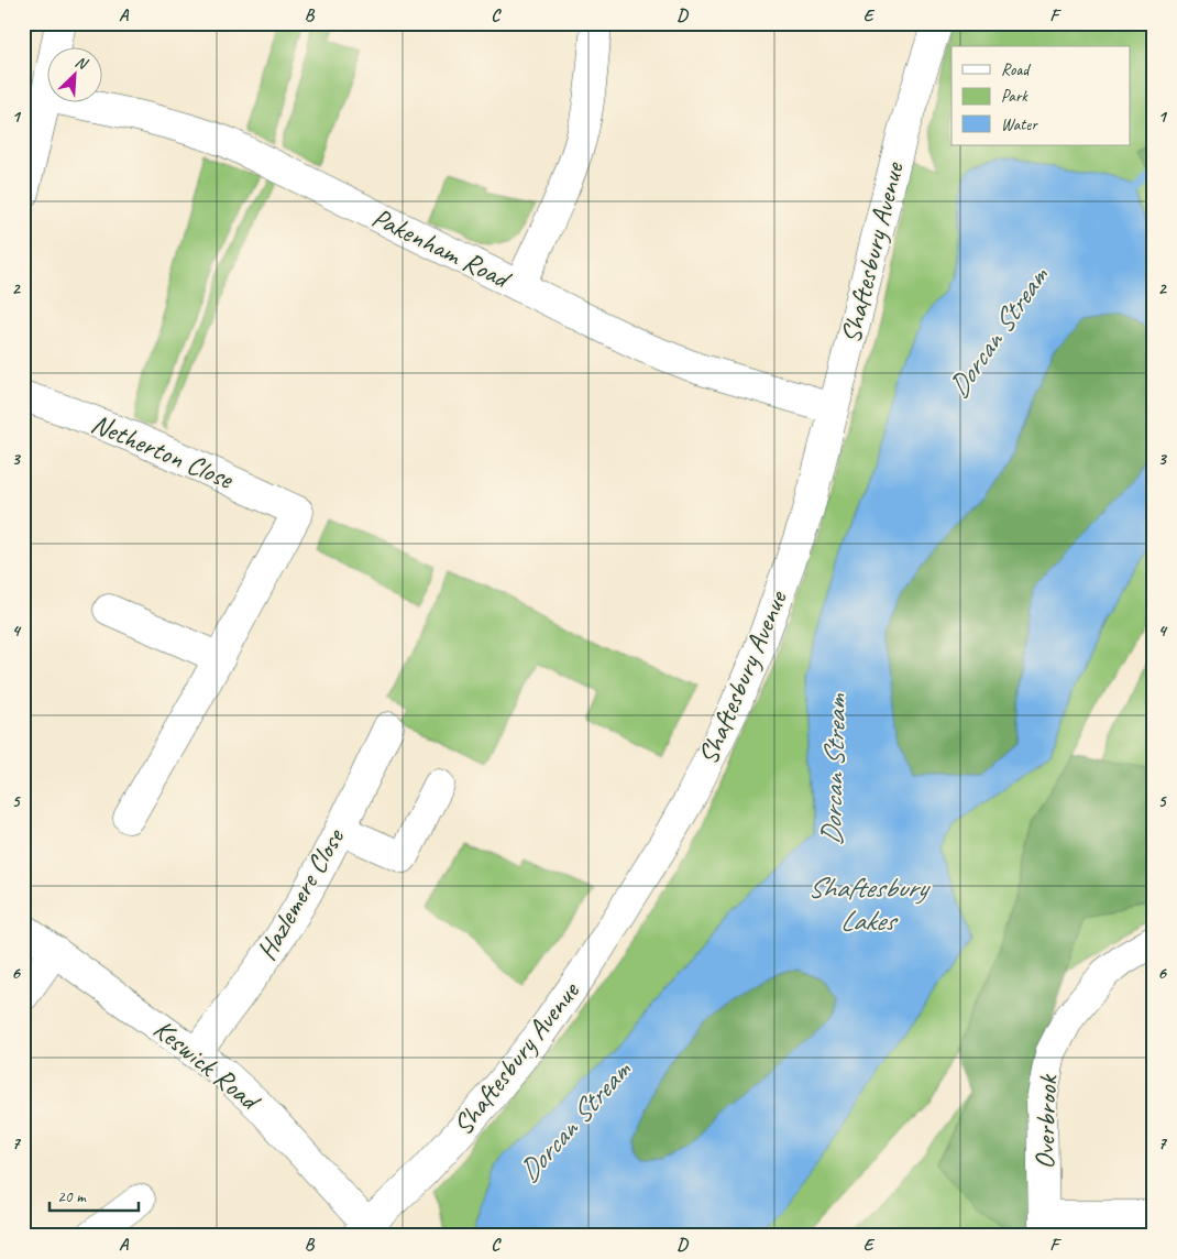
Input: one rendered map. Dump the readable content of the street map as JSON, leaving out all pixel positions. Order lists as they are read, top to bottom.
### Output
{
  "streets": {
    "street": [
      "Pakenham Road",
      "Shaftesbury Avenue",
      "Netherton Close",
      "Hazlemere Close",
      "Keswick Road",
      "Overbrook"
    ]
  },
  "crossings": [
    ["Pakenham Road", "Shaftesbury Avenue"],
    ["Shaftesbury Avenue", "Keswick Road"],
    ["Hazlemere Close", "Keswick Road"]
  ],
  "water": ["Dorcan Stream", "Shaftesbury Lakes"],
  "legend": ["Road", "Park", "Water"],
  "scale_bar": "20 m",
  "north": "top right",
  "grid": {
    "columns": [
      "A",
      "B",
      "C",
      "D",
      "E",
      "F"
    ],
    "rows": [
      "1",
      "2",
      "3",
      "4",
      "5",
      "6",
      "7"
    ]
  }
}
